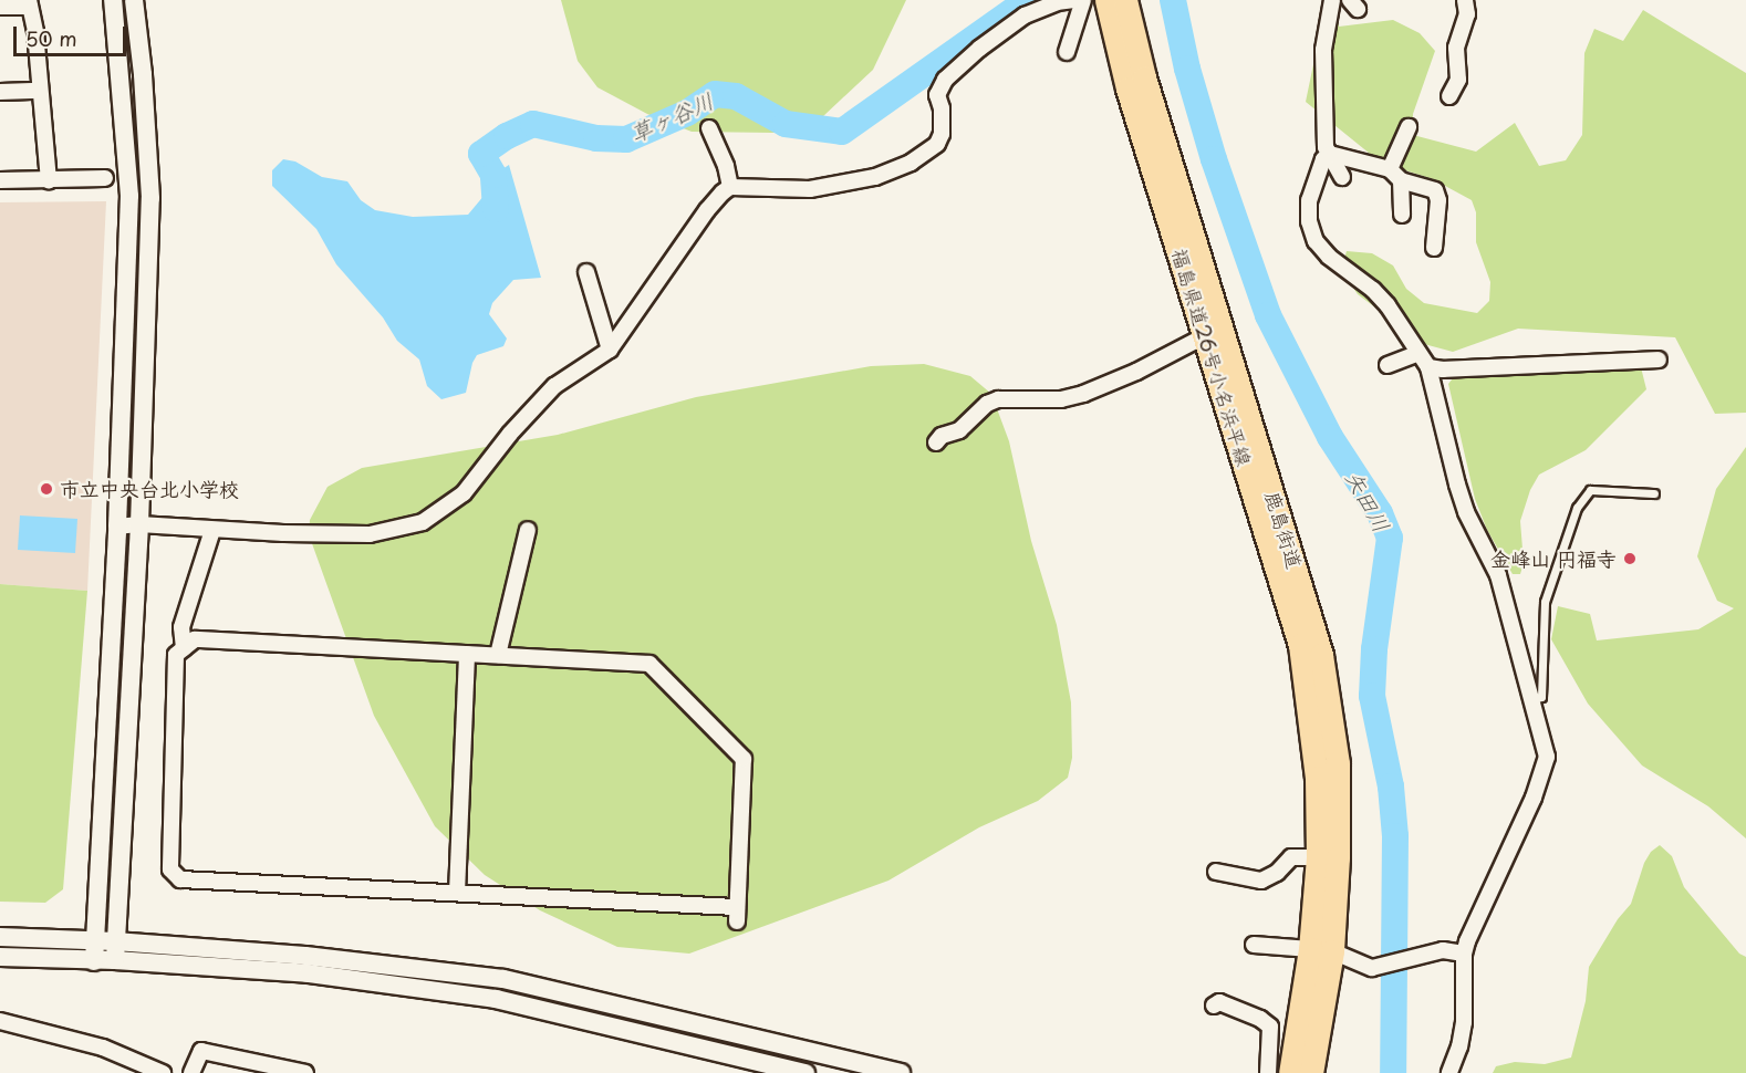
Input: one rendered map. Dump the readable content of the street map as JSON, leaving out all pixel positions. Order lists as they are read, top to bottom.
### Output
{
  "streets": {
    "main road": ["福島県道26号小名浜平線", "鹿島街道"]
  },
  "crossings": [
    ["福島県道26号小名浜平線", "鹿島街道"]
  ],
  "water": ["草ヶ谷川", "矢田川"],
  "places": ["市立中央台北小学校", "金峰山 円福寺"],
  "scale_bar": "50 m"
}
